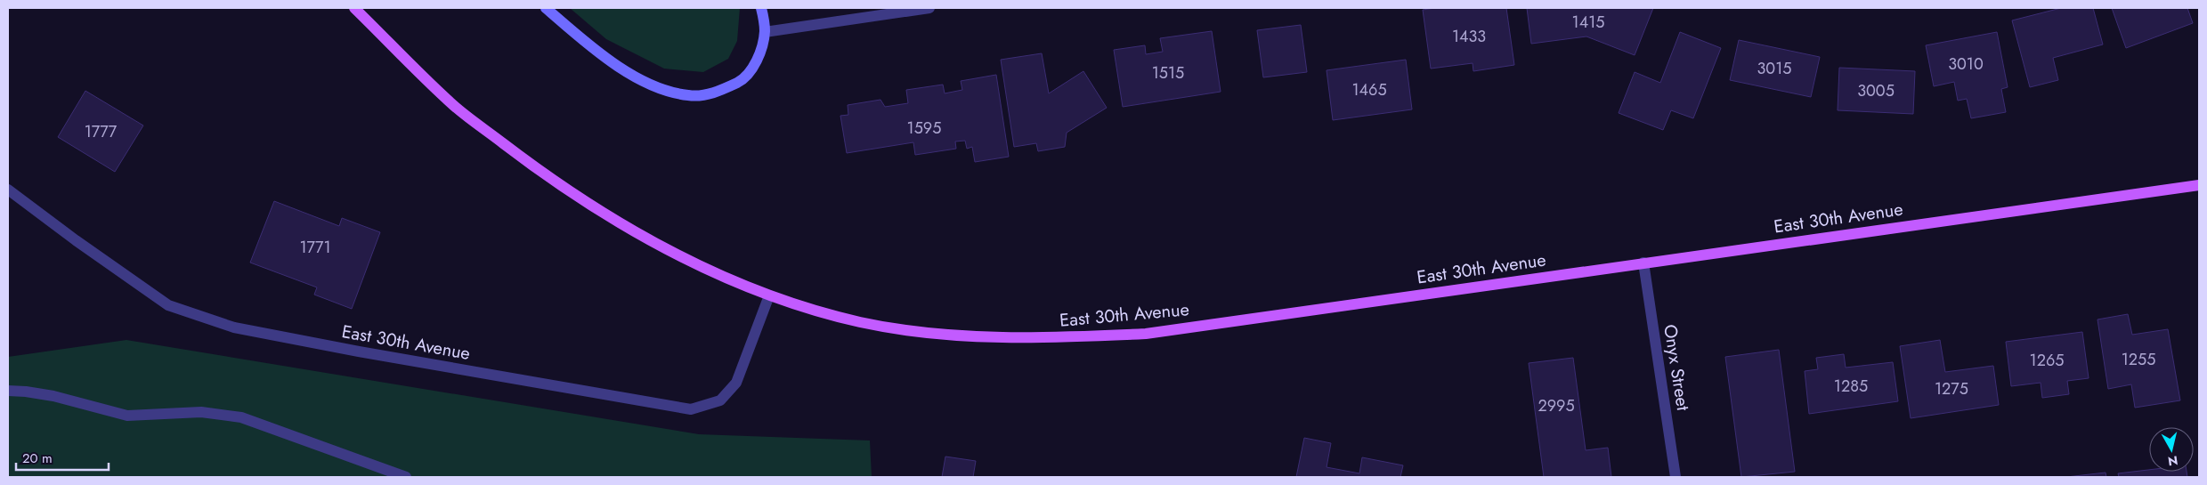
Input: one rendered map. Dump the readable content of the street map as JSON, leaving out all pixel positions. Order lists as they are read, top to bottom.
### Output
{
  "streets": {
    "main road": ["East 30th Avenue"],
    "street": ["Onyx Street"]
  },
  "crossings": [
    ["East 30th Avenue", "Onyx Street"]
  ],
  "house_numbers": [
    "1415",
    "1433",
    "3010",
    "3015",
    "1515",
    "1465",
    "3005",
    "1595",
    "1777",
    "1771",
    "1255",
    "1265",
    "1285",
    "1275",
    "2995"
  ],
  "scale_bar": "20 m",
  "north": "bottom"
}
